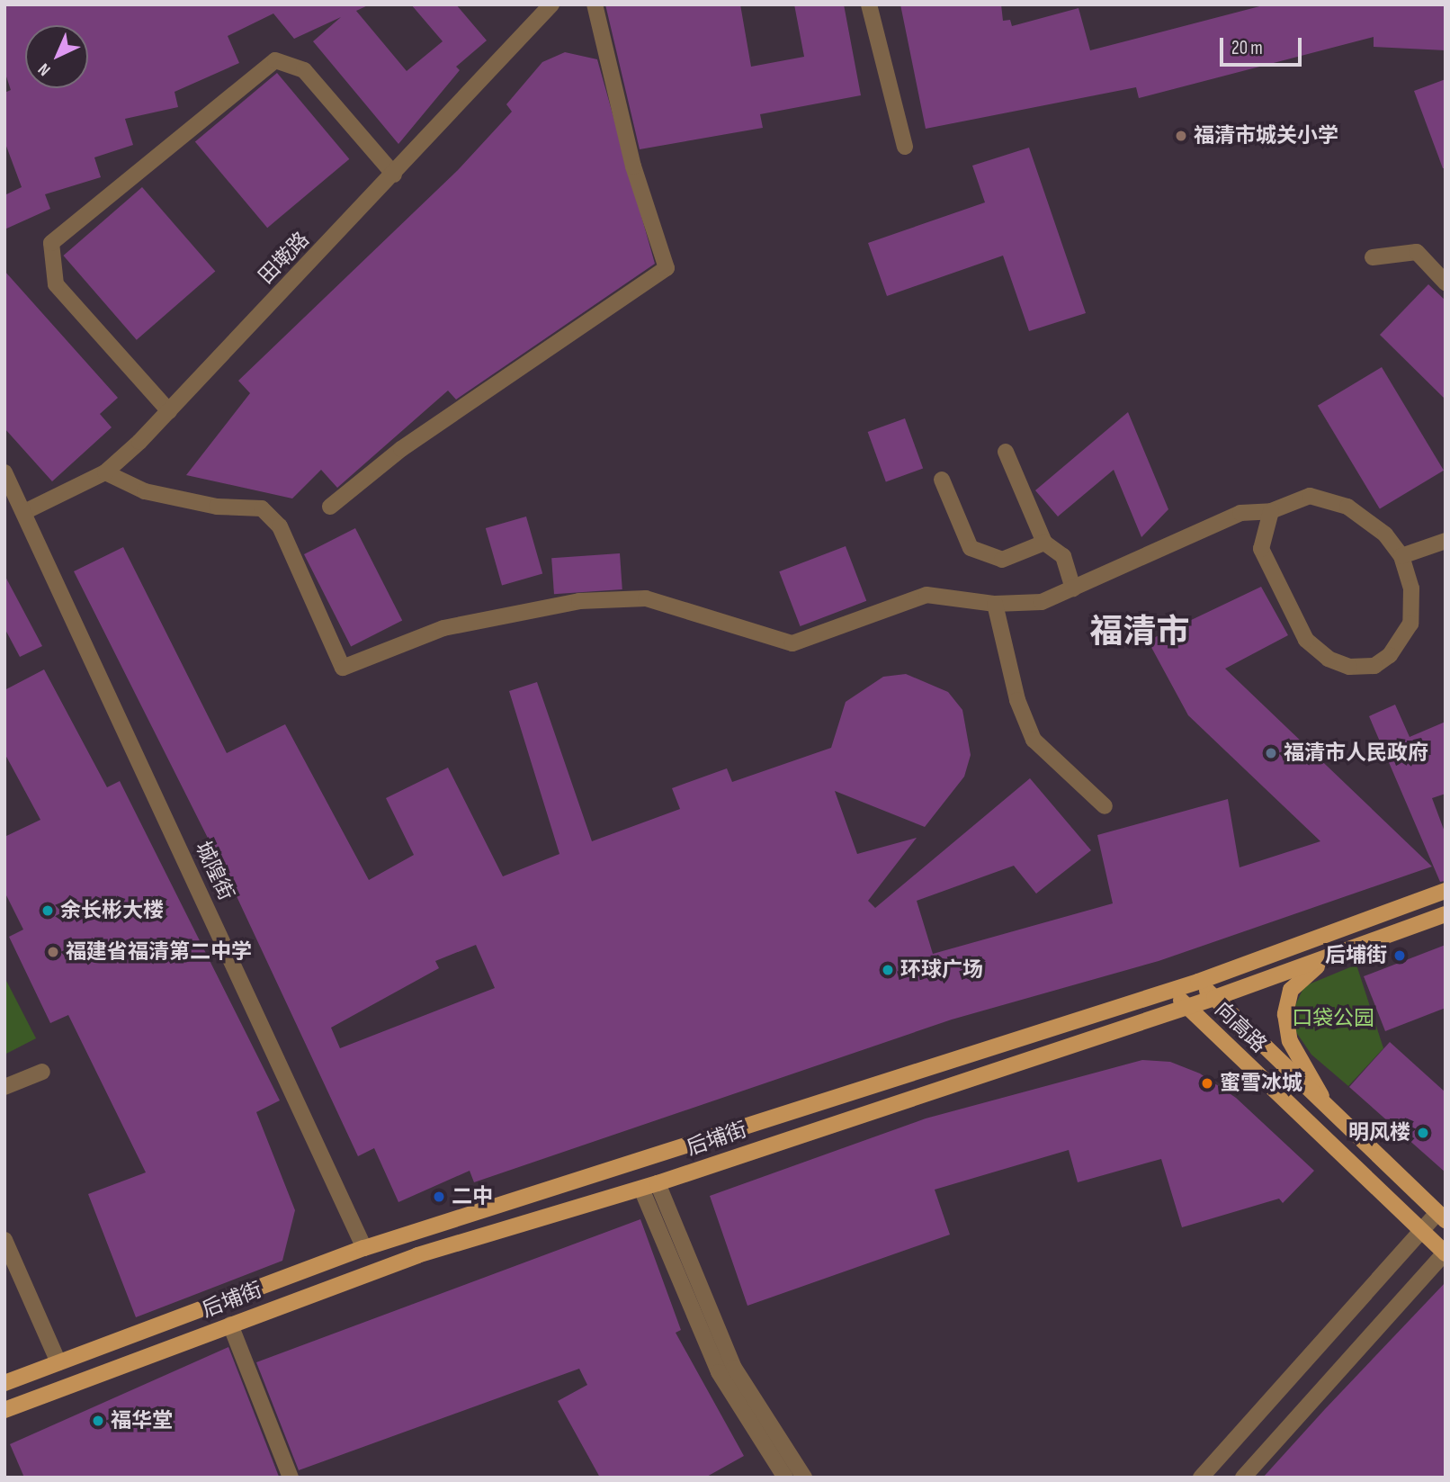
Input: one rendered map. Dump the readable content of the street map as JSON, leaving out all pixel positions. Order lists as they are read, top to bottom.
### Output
{
  "streets": {
    "main road": ["向高路", "后埔街"],
    "street": ["田墘路", "城隍街"]
  },
  "crossings": [
    ["田墘路", "城隍街"],
    ["城隍街", "后埔街"],
    ["向高路", "后埔街"]
  ],
  "districts": ["福清市"],
  "parks": ["口袋公园"],
  "places": [
    "福清市城关小学",
    "福清市人民政府",
    "余长彬大楼",
    "福建省福清第二中学",
    "后埔街",
    "环球广场",
    "蜜雪冰城",
    "明风楼",
    "二中",
    "福华堂"
  ],
  "scale_bar": "20 m",
  "north": "bottom left"
}
